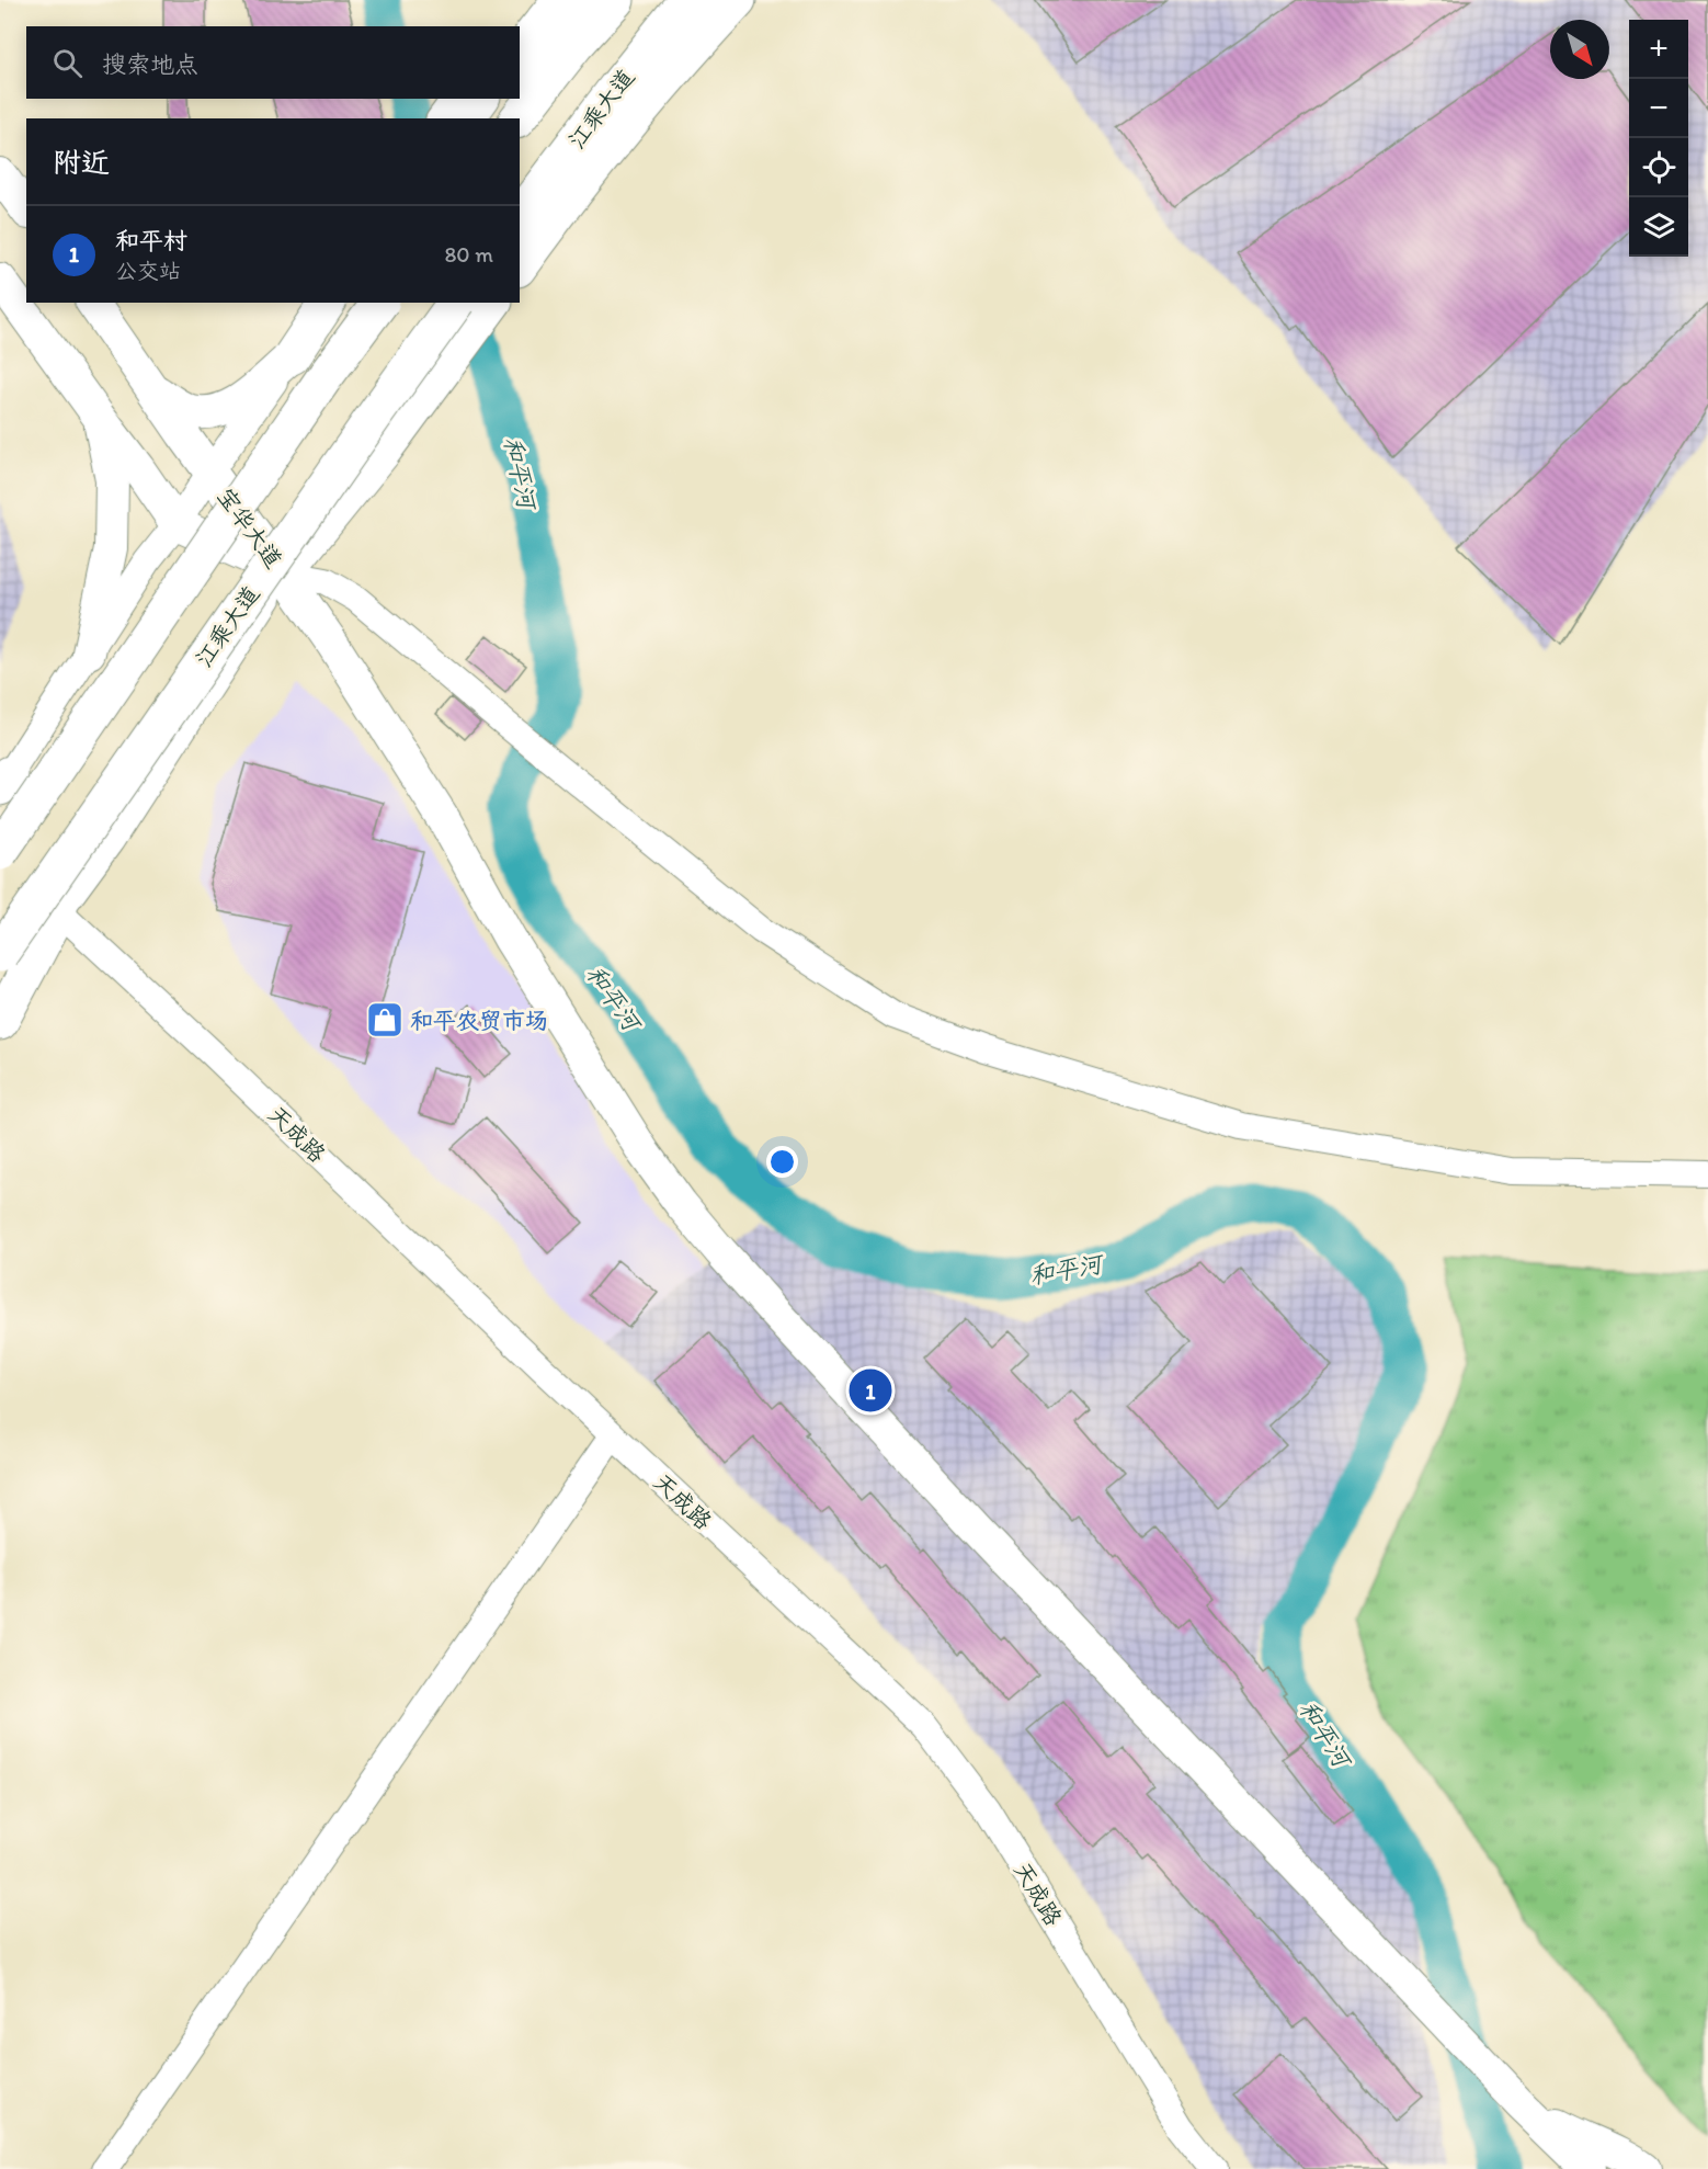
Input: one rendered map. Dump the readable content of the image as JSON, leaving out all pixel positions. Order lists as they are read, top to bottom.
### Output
{
  "streets": {
    "highway": ["江乘大道"],
    "main road": ["宝华大道"],
    "street": ["天成路"]
  },
  "water": ["和平河"],
  "places": {
    "shop": ["和平农贸市场"]
  },
  "north": "bottom right",
  "page": {
    "map_buttons": ["+", "−"],
    "search": "搜索地点",
    "heading": "附近",
    "list": [
      {
        "mark": "1",
        "name": "和平村",
        "note": "公交站",
        "value": "80 m"
      }
    ],
    "pins": "1"
  }
}
